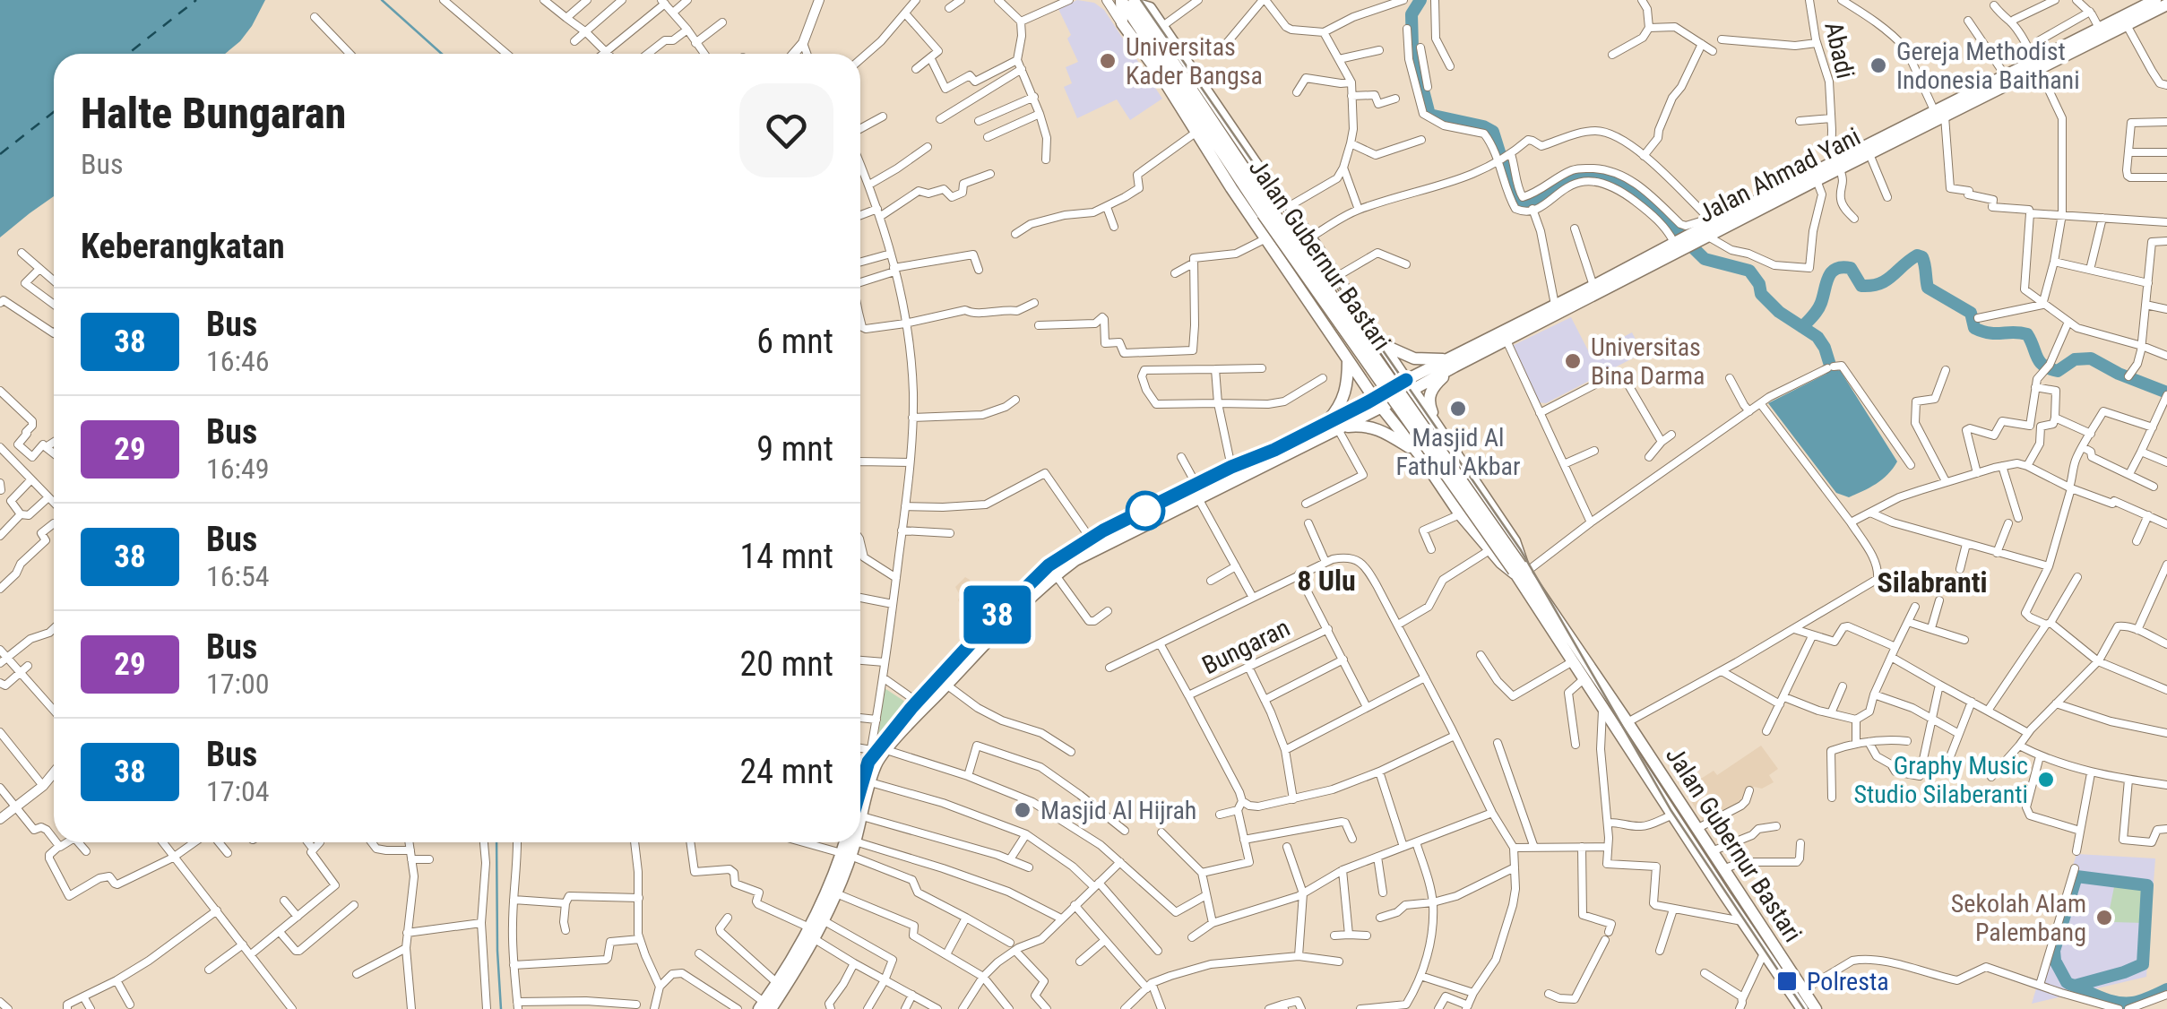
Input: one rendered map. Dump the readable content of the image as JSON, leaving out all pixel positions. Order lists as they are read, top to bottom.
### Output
{
  "streets": {
    "highway": ["Jalan Ahmad Yani", "Jalan Gubernur Bastari"],
    "street": ["Abadi", "Bungaran"]
  },
  "crossings": [
    ["Abadi", "Jalan Ahmad Yani"],
    ["Jalan Ahmad Yani", "Jalan Gubernur Bastari"]
  ],
  "districts": ["8 Ulu", "Silabranti"],
  "places": {
    "other": [
      "Universitas Kader Bangsa",
      "Gereja Methodist Indonesia Baithani",
      "Universitas Bina Darma",
      "Masjid Al Fathul Akbar",
      "Graphy Music Studio Silaberanti",
      "Masjid Al Hijrah",
      "Sekolah Alam Palembang"
    ],
    "transit": ["Polresta"]
  },
  "lines": ["bus line 38"],
  "page": {
    "on_map": "38",
    "heading": [
      ["Halte Bungaran", "Bus"],
      "Keberangkatan"
    ],
    "list": [
      {
        "mark": "38",
        "name": "Bus",
        "note": "16:46",
        "value": "6 mnt"
      },
      {
        "mark": "29",
        "name": "Bus",
        "note": "16:49",
        "value": "9 mnt"
      },
      {
        "mark": "38",
        "name": "Bus",
        "note": "16:54",
        "value": "14 mnt"
      },
      {
        "mark": "29",
        "name": "Bus",
        "note": "17:00",
        "value": "20 mnt"
      },
      {
        "mark": "38",
        "name": "Bus",
        "note": "17:04",
        "value": "24 mnt"
      }
    ]
  }
}
